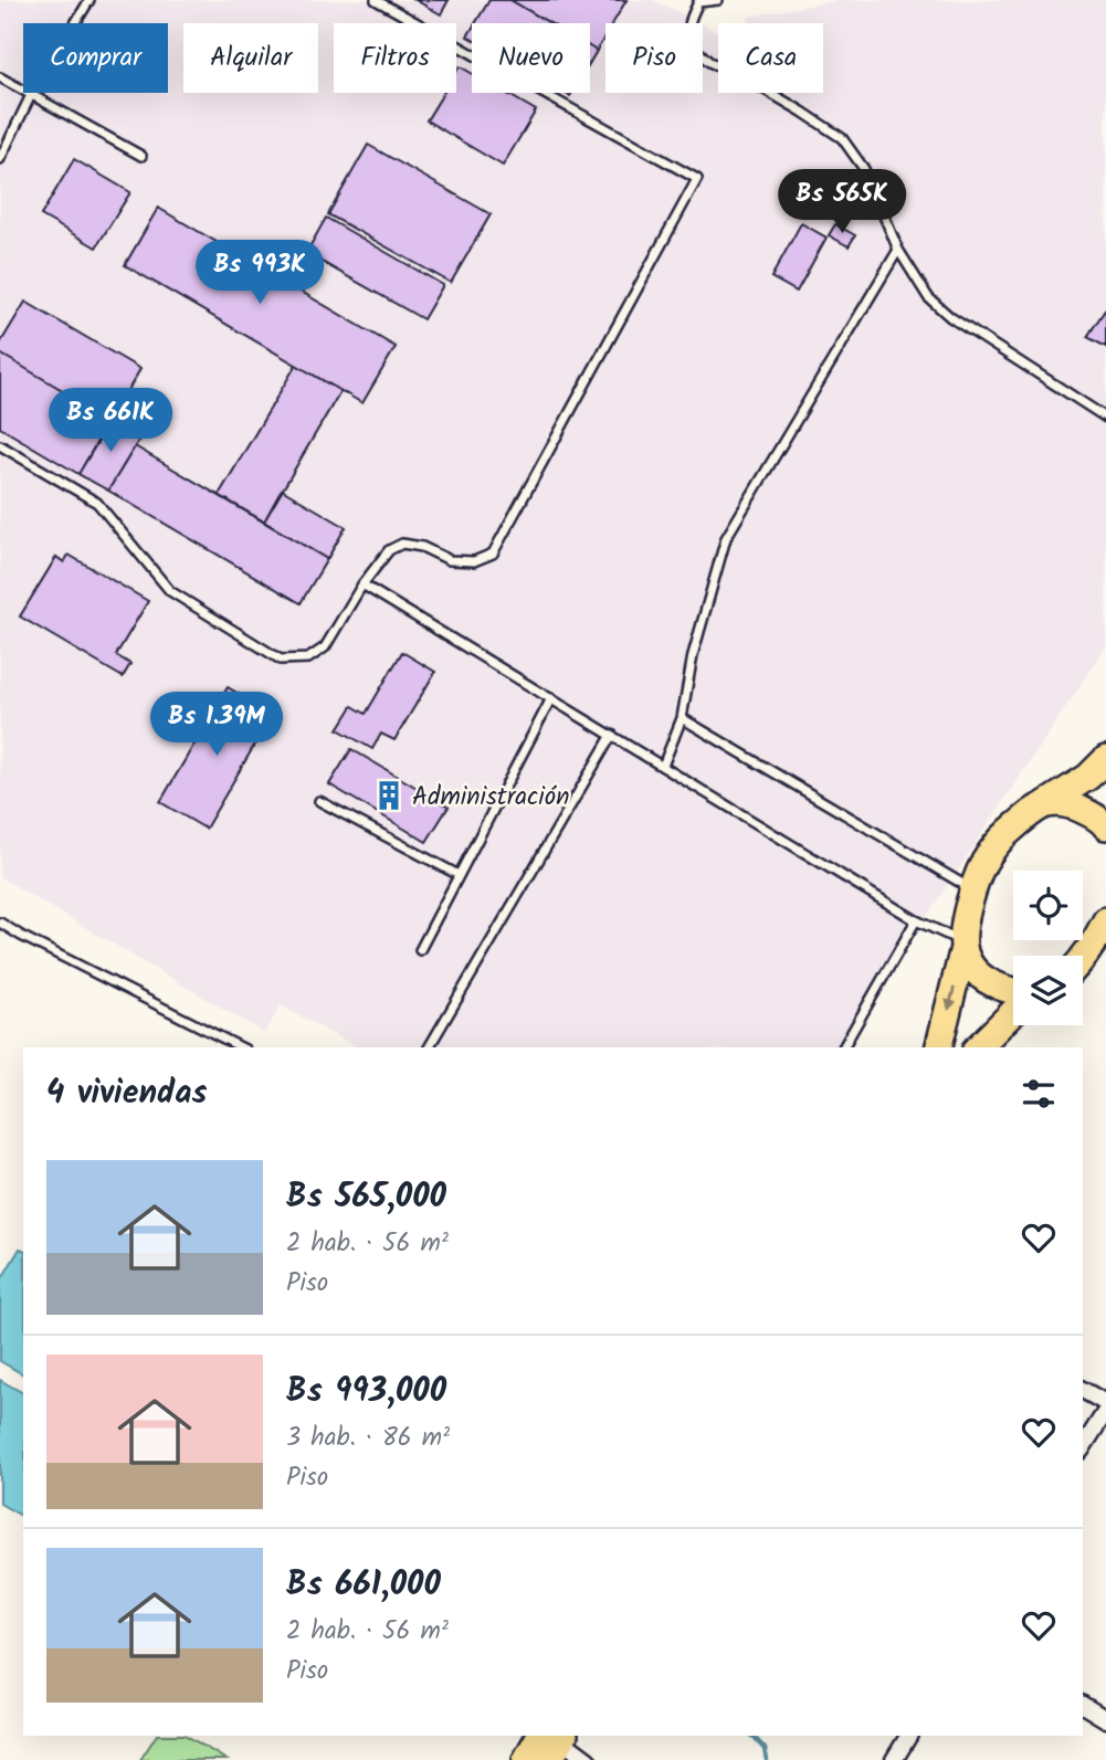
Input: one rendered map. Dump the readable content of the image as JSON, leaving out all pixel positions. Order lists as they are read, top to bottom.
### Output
{
  "places": {
    "building": ["Administración"]
  },
  "page": {
    "chip": [
      "Comprar",
      "Alquilar",
      "Filtros",
      "Nuevo",
      "Piso",
      "Casa"
    ],
    "price": [
      "Bs 565K",
      "Bs 993K",
      "Bs 661K",
      "Bs 1.39M"
    ],
    "heading": "4 viviendas",
    "list": [
      {
        "name": "Bs 565,000",
        "note": "2 hab. · 56 m² · Piso"
      },
      {
        "name": "Bs 993,000",
        "note": "3 hab. · 86 m² · Piso"
      },
      {
        "name": "Bs 661,000",
        "note": "2 hab. · 56 m² · Piso"
      }
    ]
  }
}
